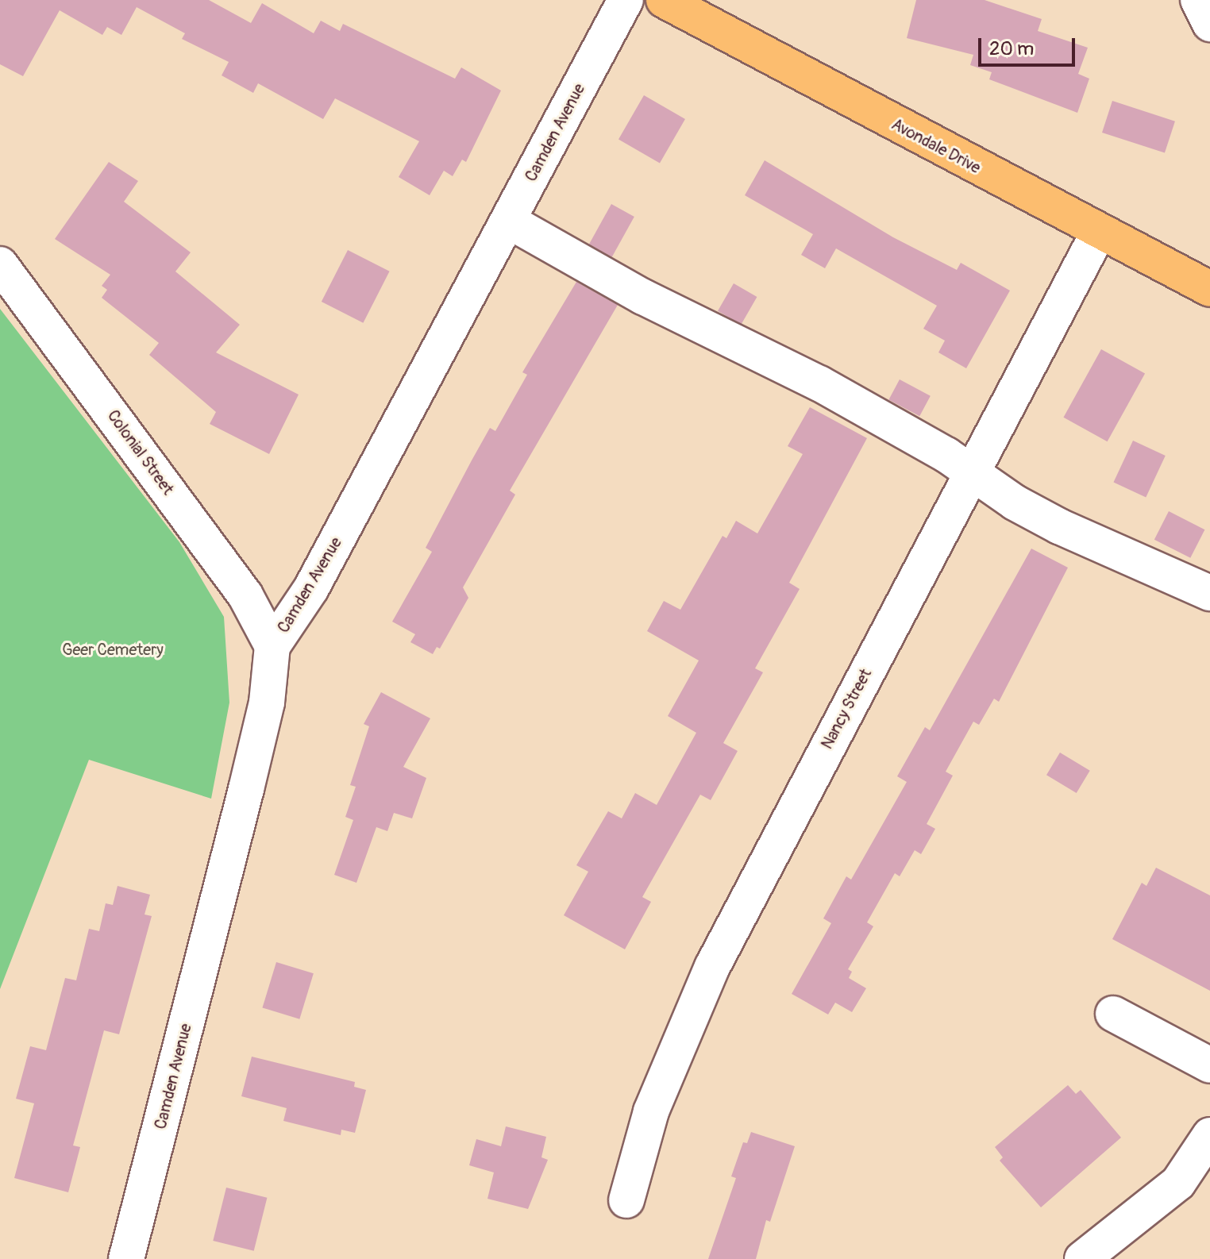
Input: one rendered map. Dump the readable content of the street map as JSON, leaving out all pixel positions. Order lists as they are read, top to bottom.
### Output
{
  "streets": {
    "main road": ["Avondale Drive"],
    "street": ["Camden Avenue", "Colonial Street", "Nancy Street"]
  },
  "crossings": [
    ["Camden Avenue", "Colonial Street"],
    ["Avondale Drive", "Nancy Street"]
  ],
  "parks": ["Geer Cemetery"],
  "scale_bar": "20 m"
}
